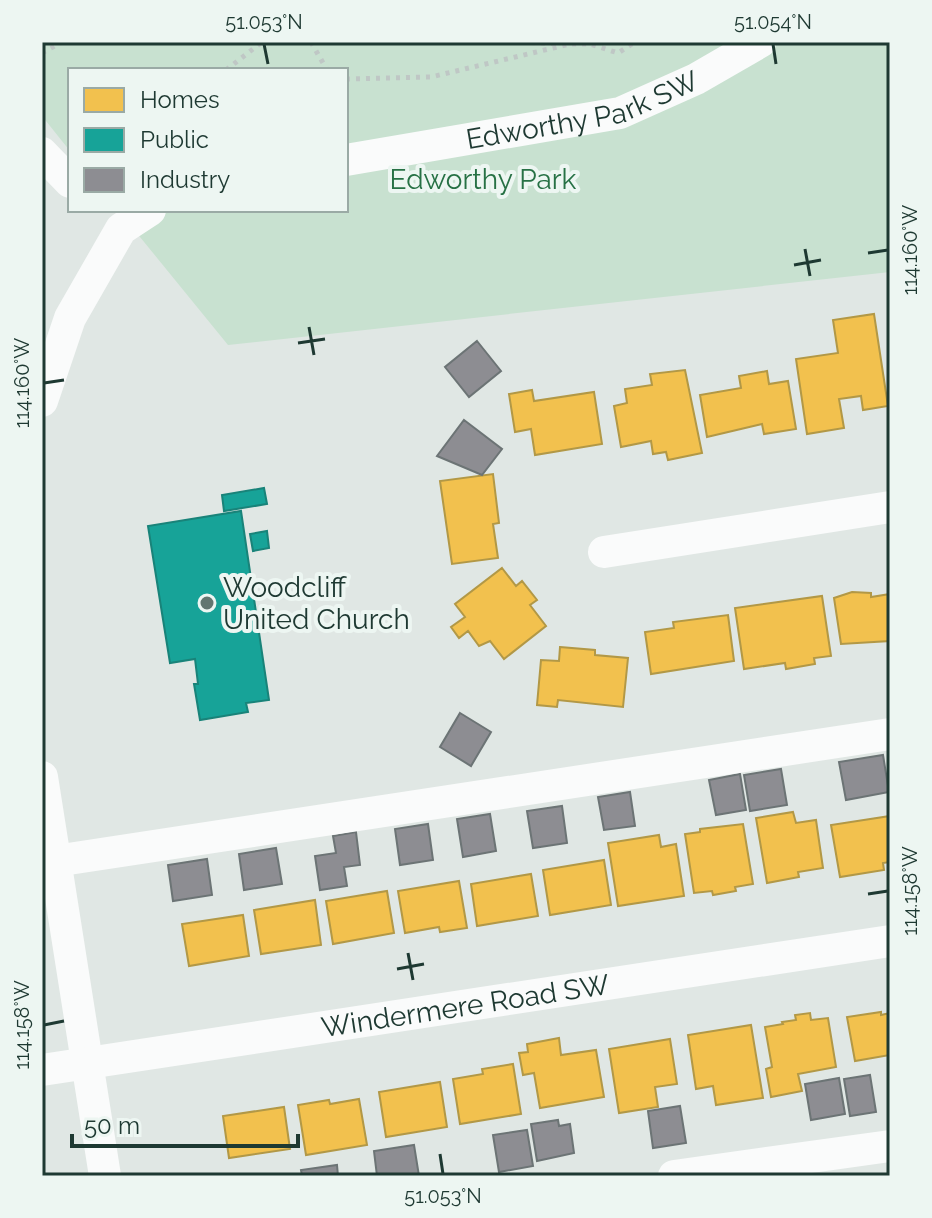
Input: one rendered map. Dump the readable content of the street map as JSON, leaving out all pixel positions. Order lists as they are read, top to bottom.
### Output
{
  "streets": {
    "street": ["Edworthy Park SW", "Windermere Road SW"]
  },
  "parks": ["Edworthy Park"],
  "places": ["Woodcliff United Church"],
  "legend": ["Homes", "Public", "Industry"],
  "scale_bar": "50 m",
  "coordinates": [
    "51.053°N",
    "51.054°N",
    "114.160°W",
    "114.158°W"
  ]
}
